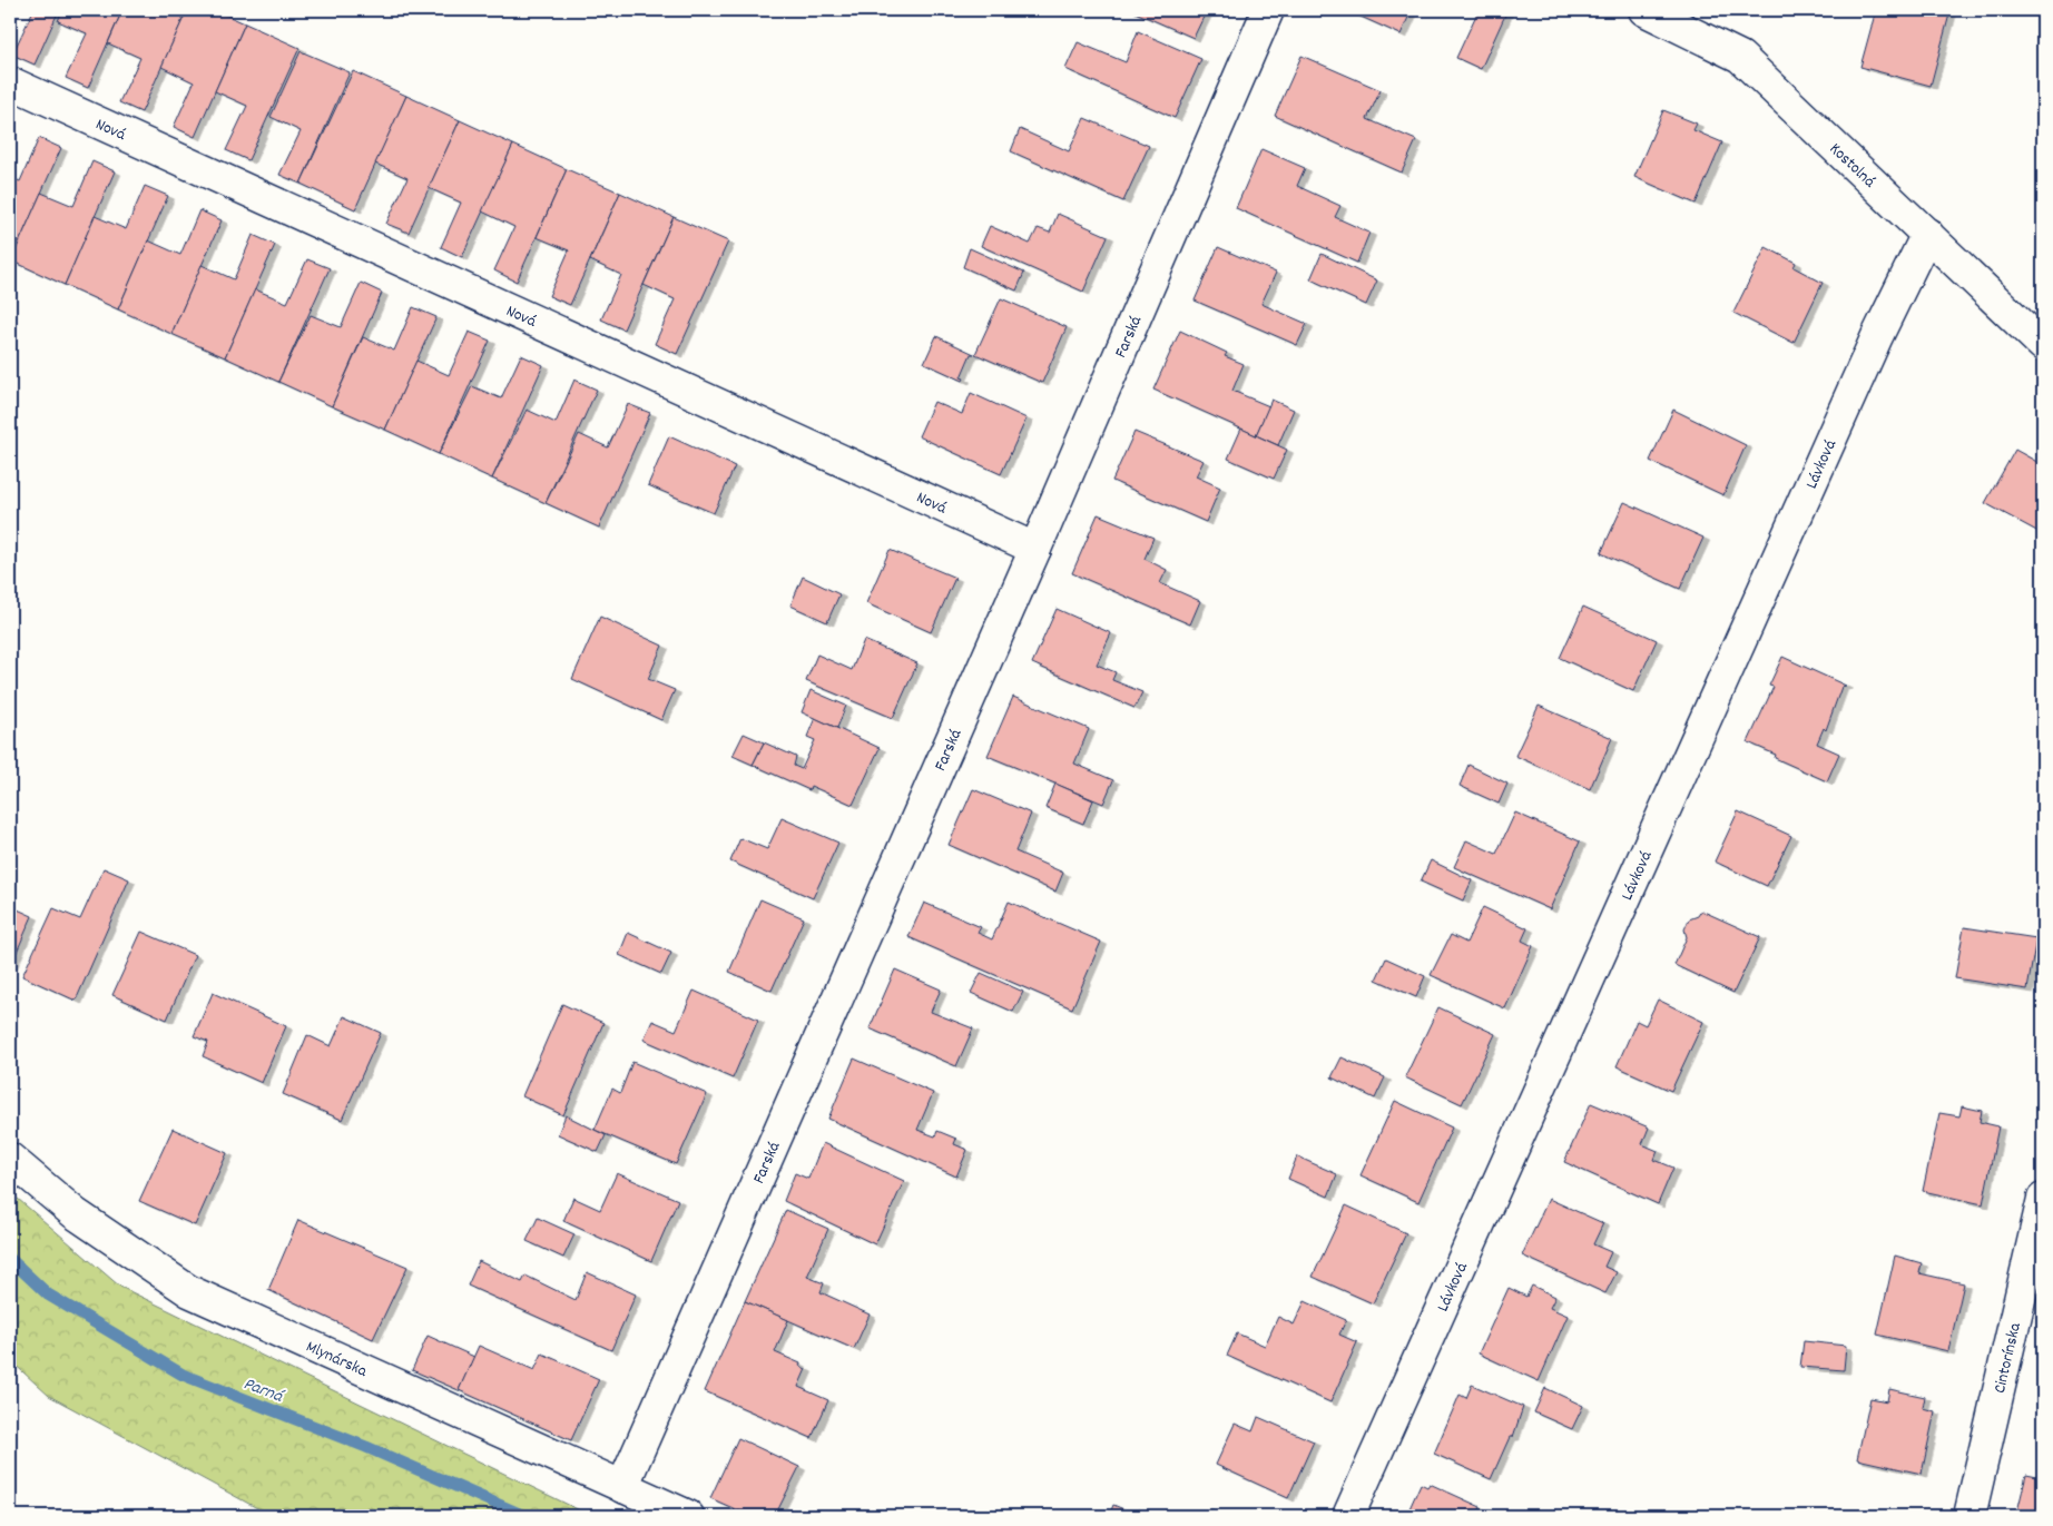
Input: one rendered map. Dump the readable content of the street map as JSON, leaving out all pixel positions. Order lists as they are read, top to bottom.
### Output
{
  "streets": {
    "street": [
      "Nová",
      "Kostolná",
      "Farská",
      "Lávková",
      "Mlynárska",
      "Cintorínska"
    ]
  },
  "crossings": [
    ["Nová", "Farská"],
    ["Kostolná", "Lávková"],
    ["Farská", "Mlynárska"]
  ],
  "water": ["Parná"]
}
